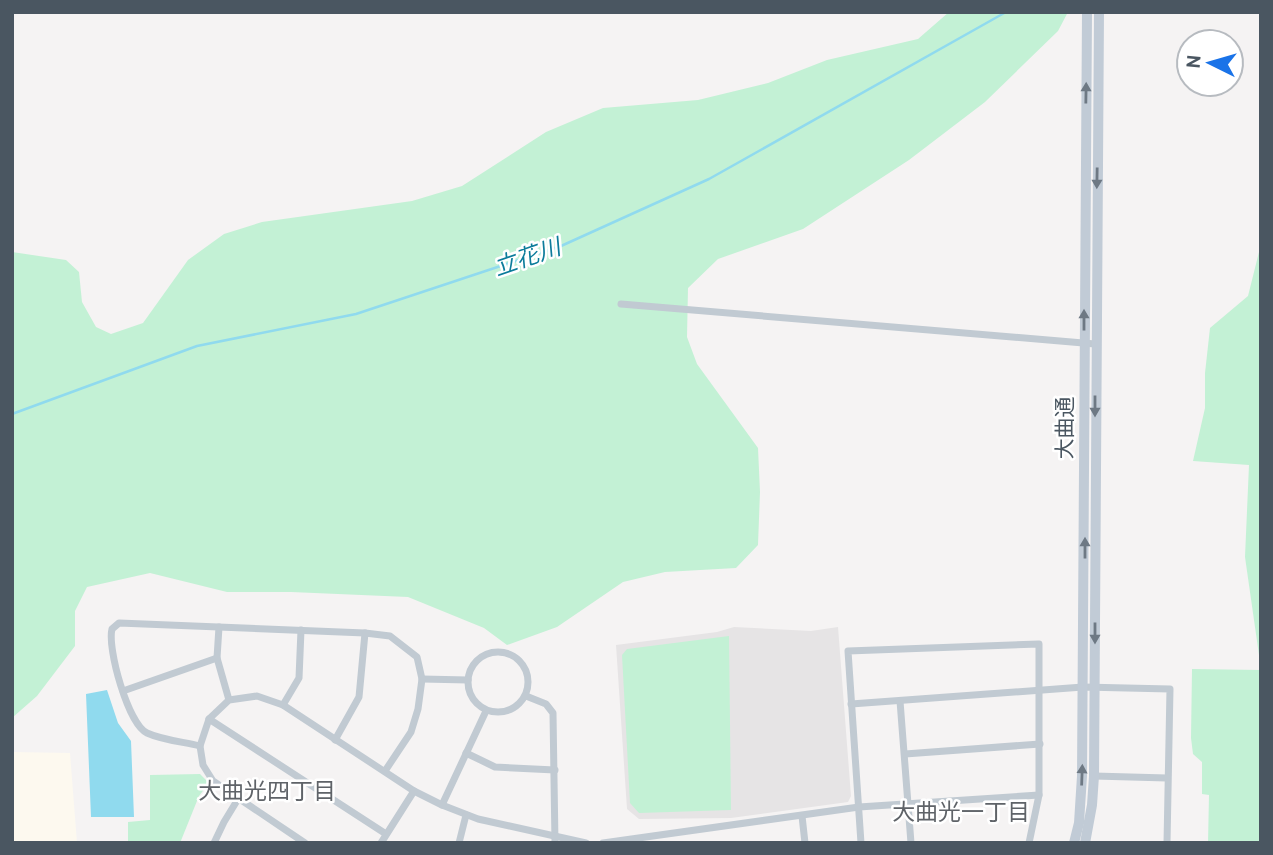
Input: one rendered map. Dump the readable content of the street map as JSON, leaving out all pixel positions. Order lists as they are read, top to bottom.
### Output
{
  "streets": {
    "main road": ["大曲通"]
  },
  "districts": ["大曲光四丁目", "大曲光一丁目"],
  "water": ["立花川"],
  "north": "left"
}
